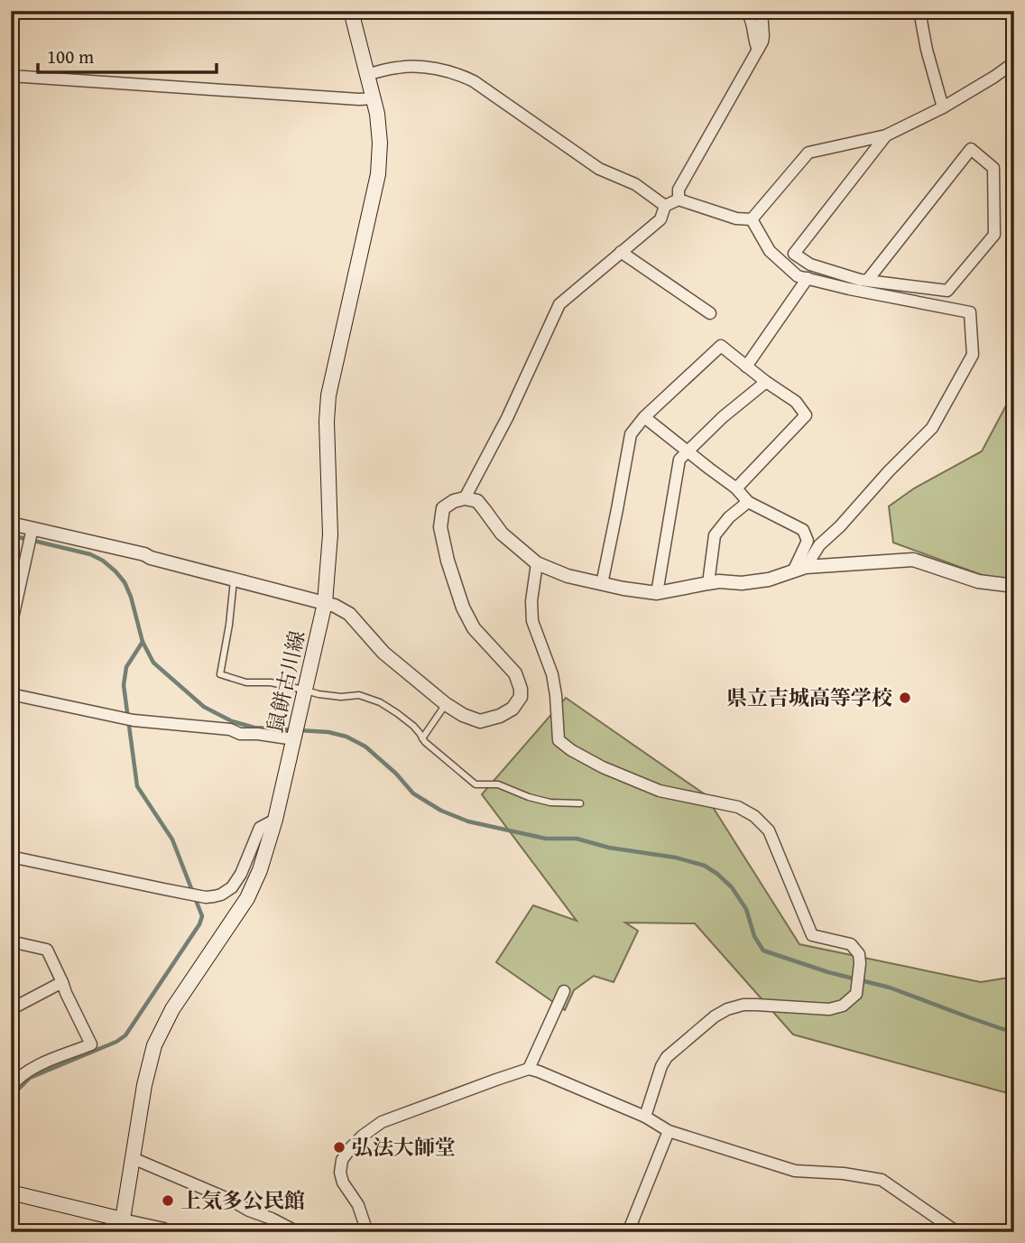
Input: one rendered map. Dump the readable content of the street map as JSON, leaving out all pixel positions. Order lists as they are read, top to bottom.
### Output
{
  "streets": {
    "main road": ["鼠餅古川線"]
  },
  "places": ["県立吉城高等学校", "弘法大師堂", "上気多公民館"],
  "scale_bar": "100 m"
}
